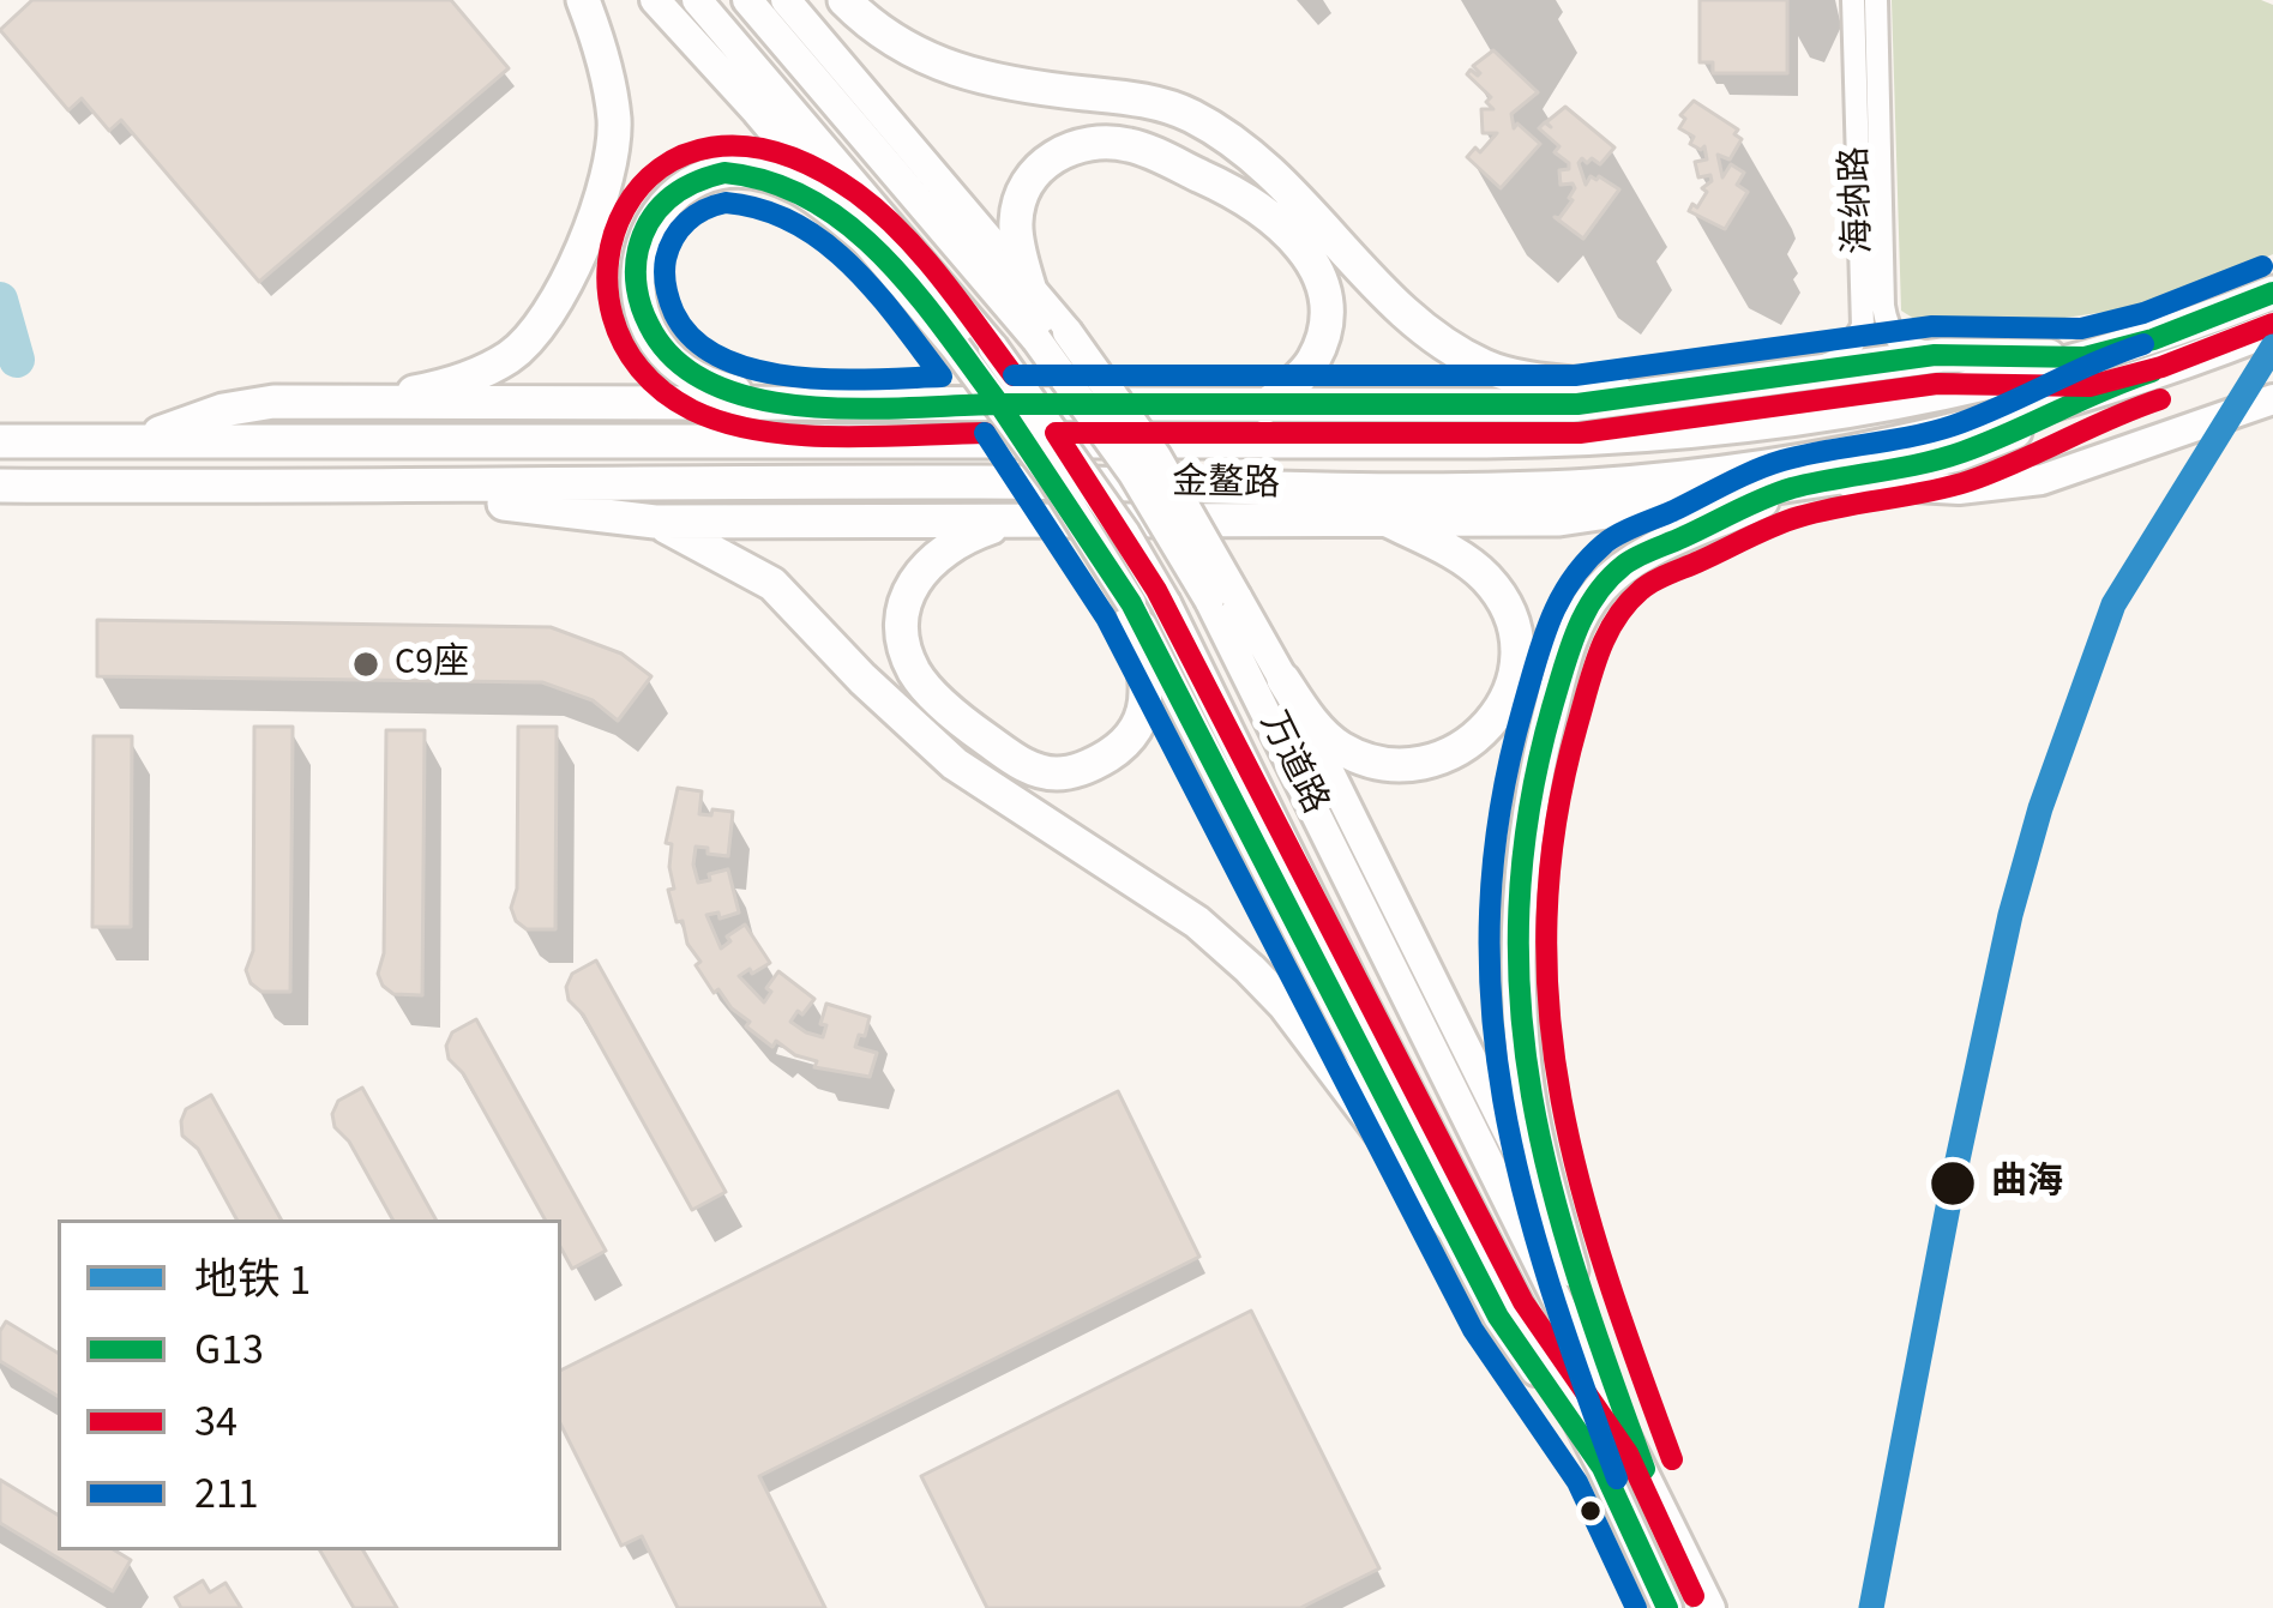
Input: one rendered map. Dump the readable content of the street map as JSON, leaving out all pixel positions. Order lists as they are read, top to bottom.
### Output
{
  "streets": {
    "highway": ["金鳌路"],
    "main road": ["万道路"],
    "street": ["海纳路"]
  },
  "places": ["C9座", "曲海"],
  "lines": [
    "transit line 34",
    "transit line G13",
    "transit line 211",
    "metro line 1"
  ],
  "legend": [
    "地铁 1",
    "G13",
    "34",
    "211"
  ]
}
